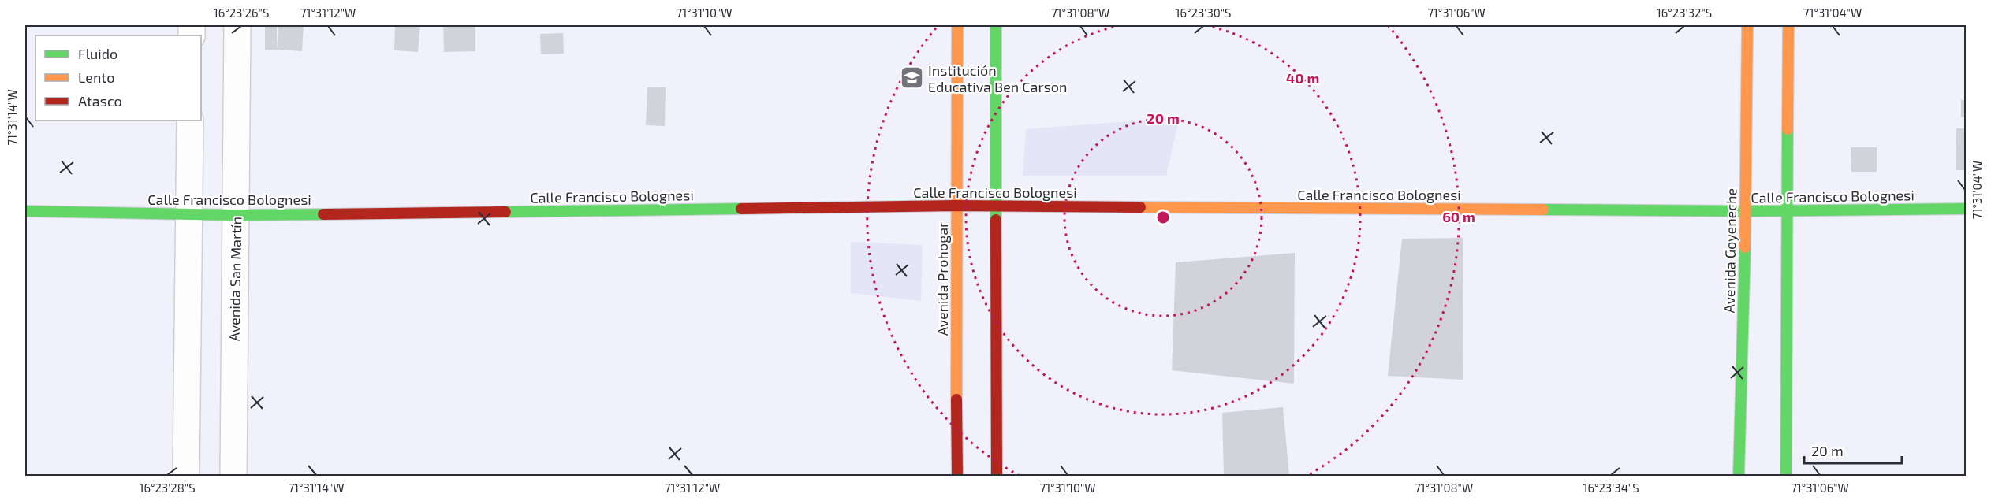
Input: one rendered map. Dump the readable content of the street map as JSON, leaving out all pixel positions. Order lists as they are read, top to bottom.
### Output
{
  "streets": {
    "street": [
      "Calle Francisco Bolognesi",
      "Avenida Goyeneche",
      "Avenida San Martín",
      "Avenida Prohogar"
    ]
  },
  "crossings": [
    ["Calle Francisco Bolognesi", "Avenida Goyeneche"],
    ["Calle Francisco Bolognesi", "Avenida San Martín"],
    ["Calle Francisco Bolognesi", "Avenida Prohogar"]
  ],
  "places": {
    "school or university": ["Institución Educativa Ben Carson"]
  },
  "legend": ["Fluido", "Lento", "Atasco"],
  "scale_bar": "20 m",
  "coordinates": [
    "16°23'26\"S",
    "71°31'12\"W",
    "71°31'10\"W",
    "71°31'08\"W",
    "16°23'30\"S",
    "71°31'06\"W",
    "16°23'32\"S",
    "71°31'04\"W",
    "71°31'14\"W",
    "16°23'28\"S",
    "16°23'34\"S"
  ],
  "rings": ["40 m", "20 m", "60 m"]
}
